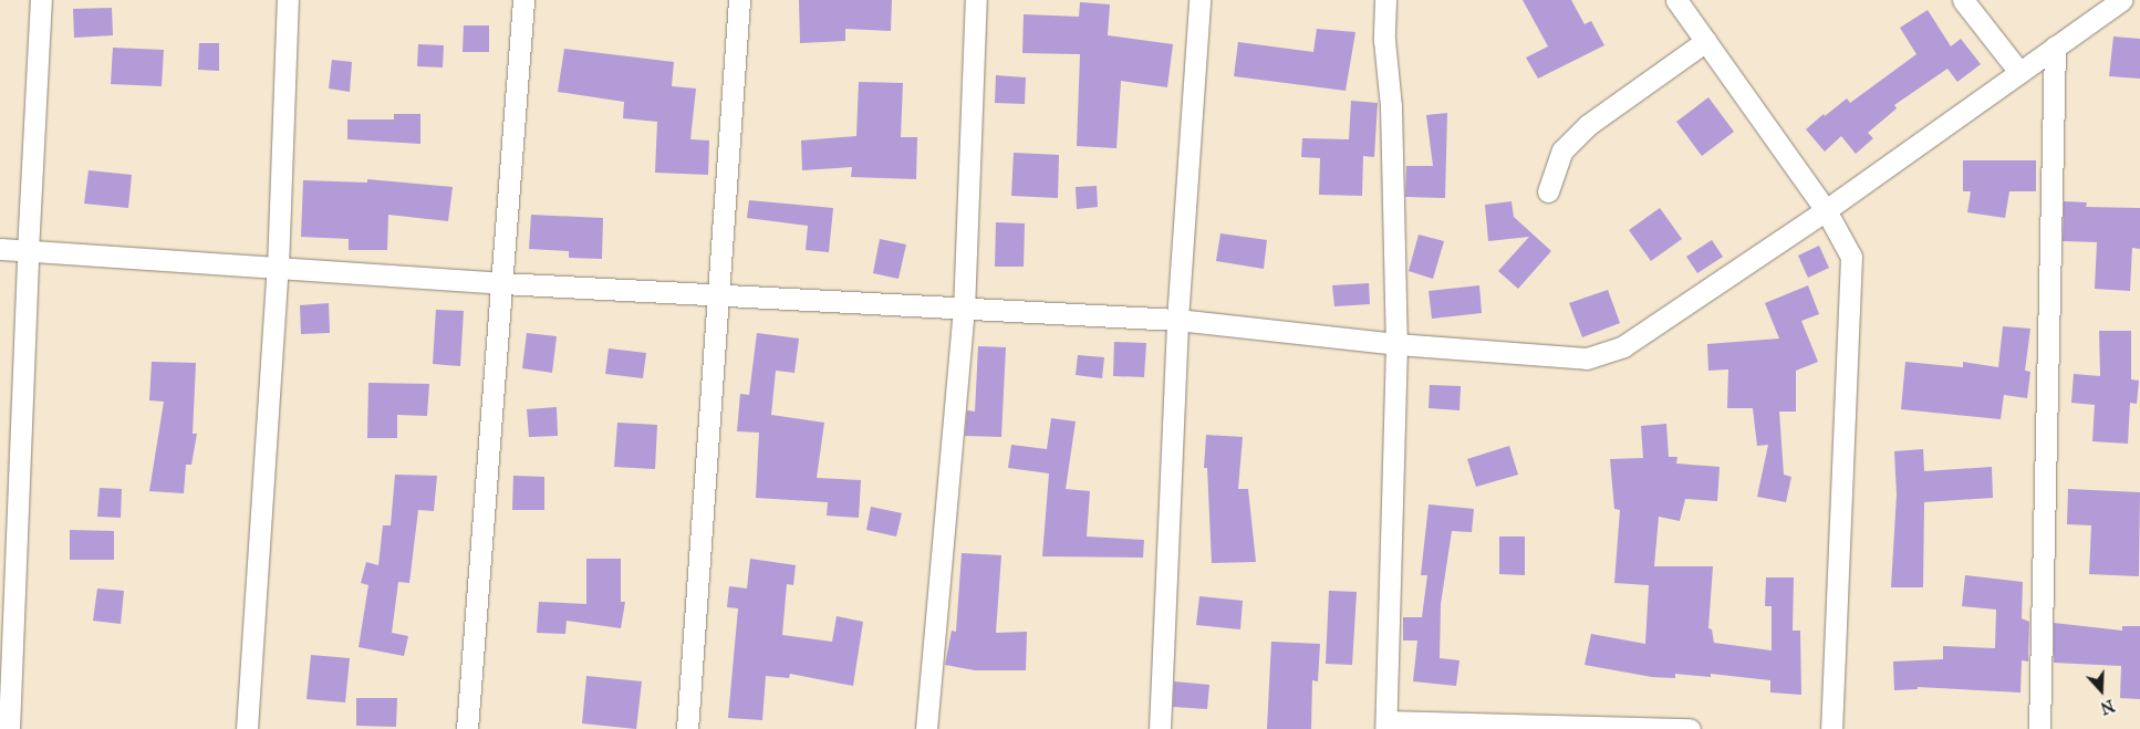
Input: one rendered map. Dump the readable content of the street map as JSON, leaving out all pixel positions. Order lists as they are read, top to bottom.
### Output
{
  "north": "bottom"
}
